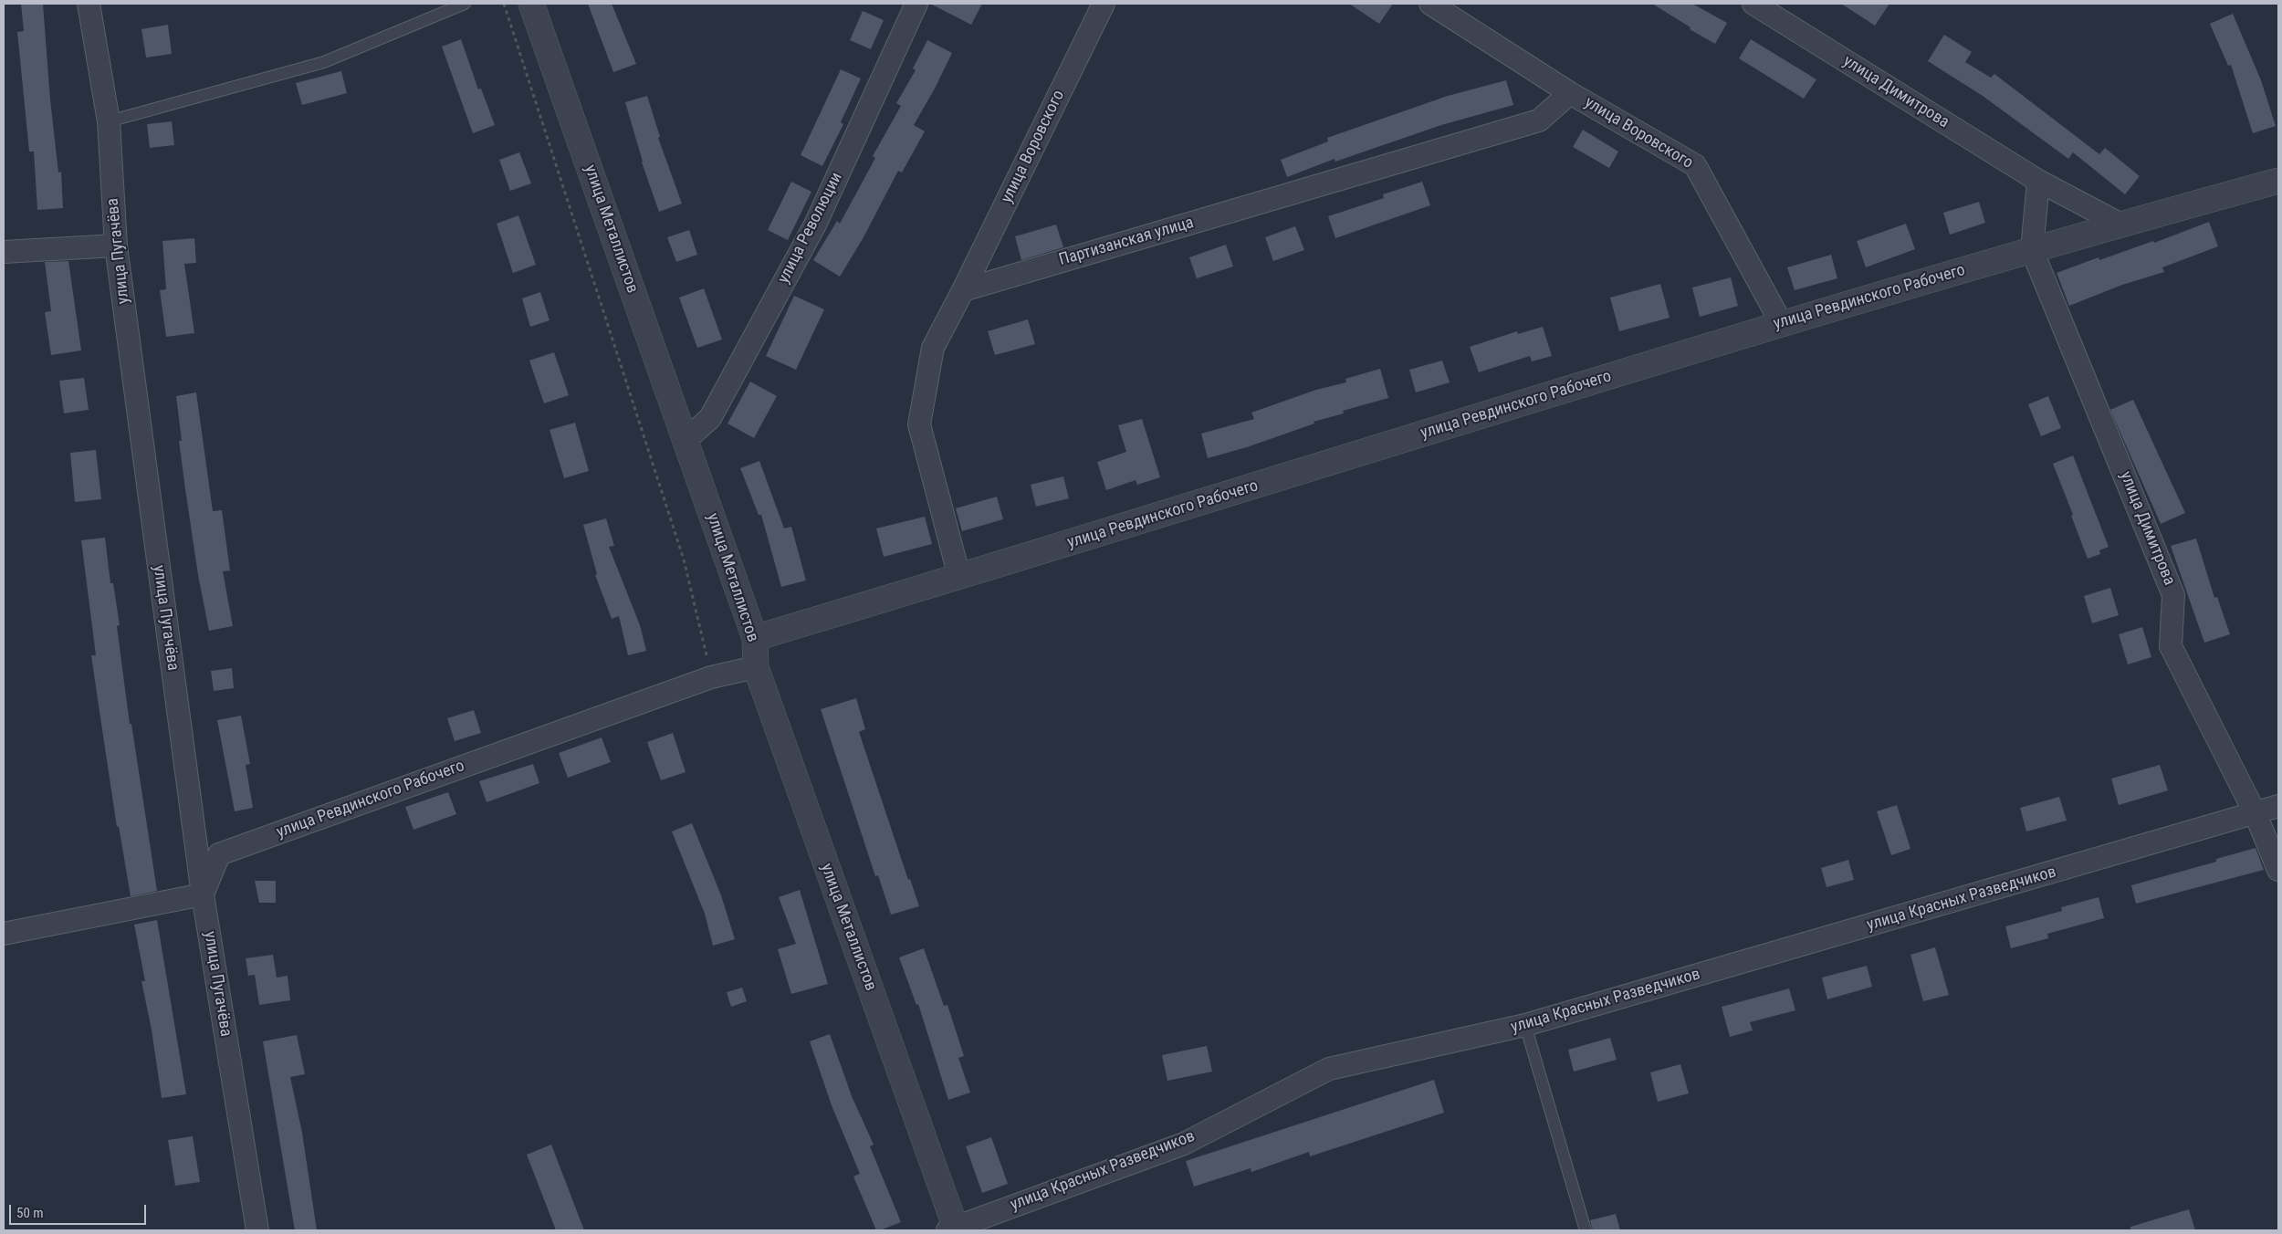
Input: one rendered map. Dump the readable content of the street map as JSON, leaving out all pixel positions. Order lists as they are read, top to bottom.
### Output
{
  "streets": {
    "street": [
      "улица Димитрова",
      "улица Воровского",
      "улица Революции",
      "улица Металлистов",
      "Партизанская улица",
      "улица Пугачёва",
      "улица Ревдинского Рабочего",
      "улица Красных Разведчиков"
    ]
  },
  "crossings": [
    ["улица Димитрова", "улица Ревдинского Рабочего"],
    ["улица Димитрова", "улица Красных Разведчиков"],
    ["улица Воровского", "Партизанская улица"],
    ["улица Воровского", "улица Ревдинского Рабочего"],
    ["улица Революции", "улица Металлистов"],
    ["улица Металлистов", "улица Ревдинского Рабочего"],
    ["улица Металлистов", "улица Красных Разведчиков"],
    ["улица Пугачёва", "улица Ревдинского Рабочего"]
  ],
  "scale_bar": "50 m"
}
